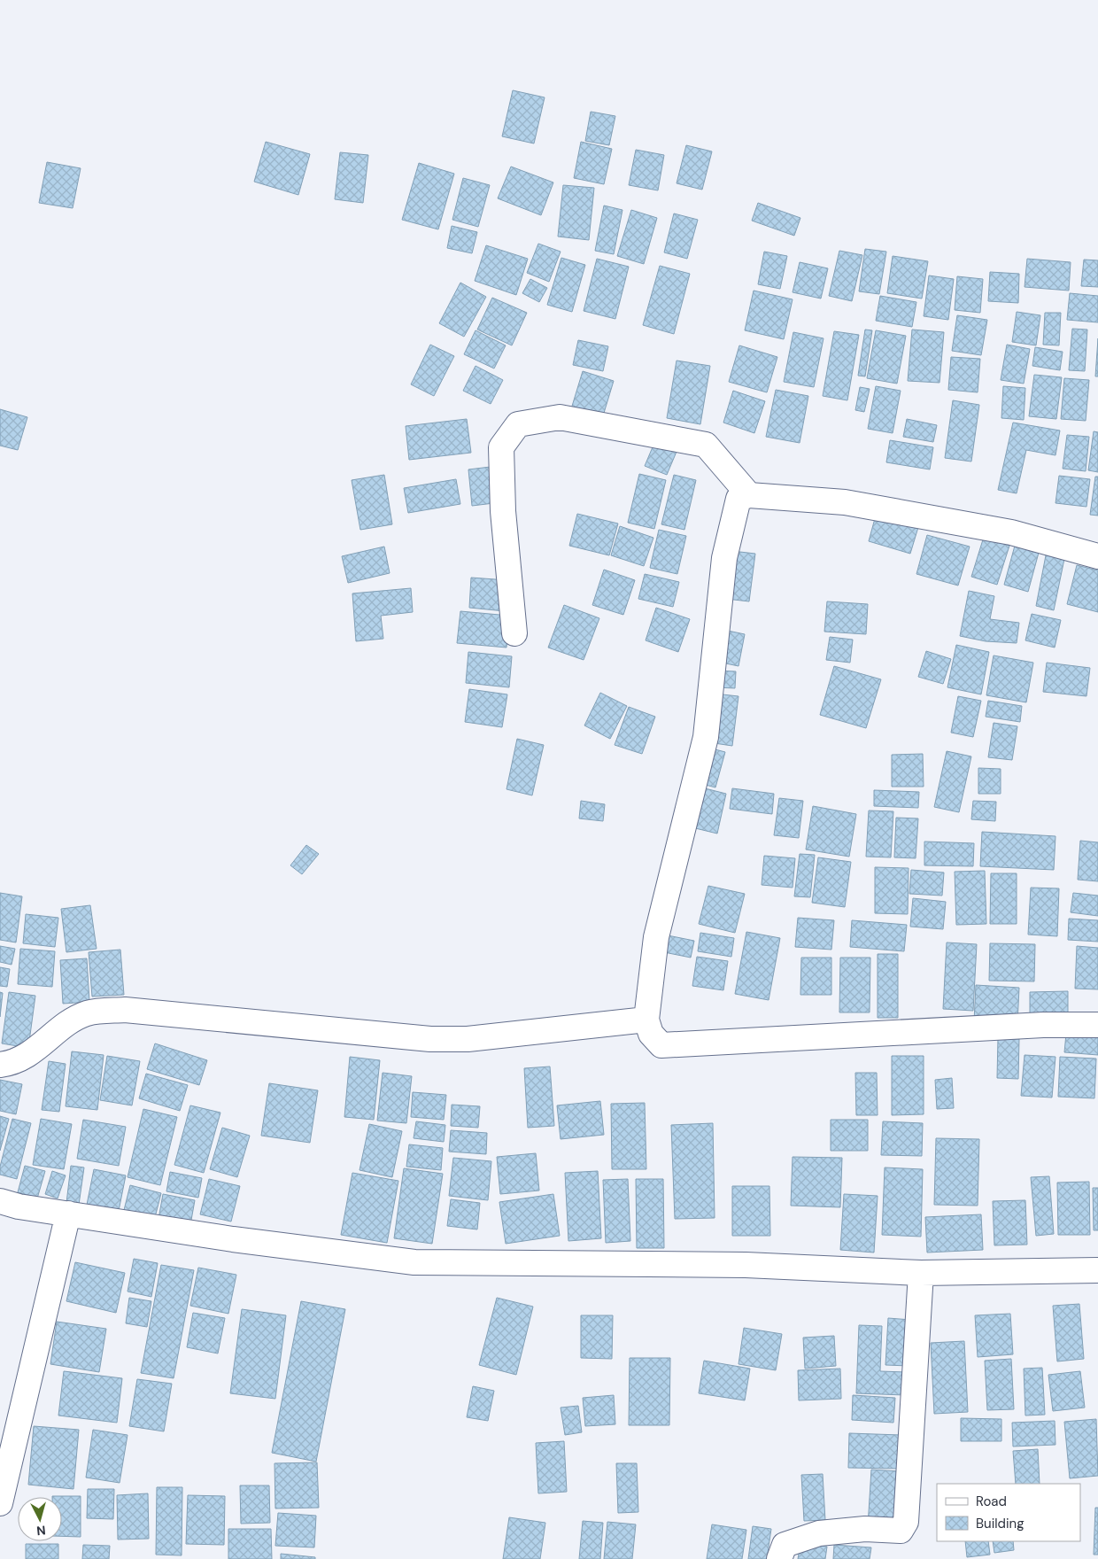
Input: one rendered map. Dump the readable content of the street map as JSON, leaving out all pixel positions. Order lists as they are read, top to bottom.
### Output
{
  "legend": ["Road", "Building"],
  "north": "bottom"
}
